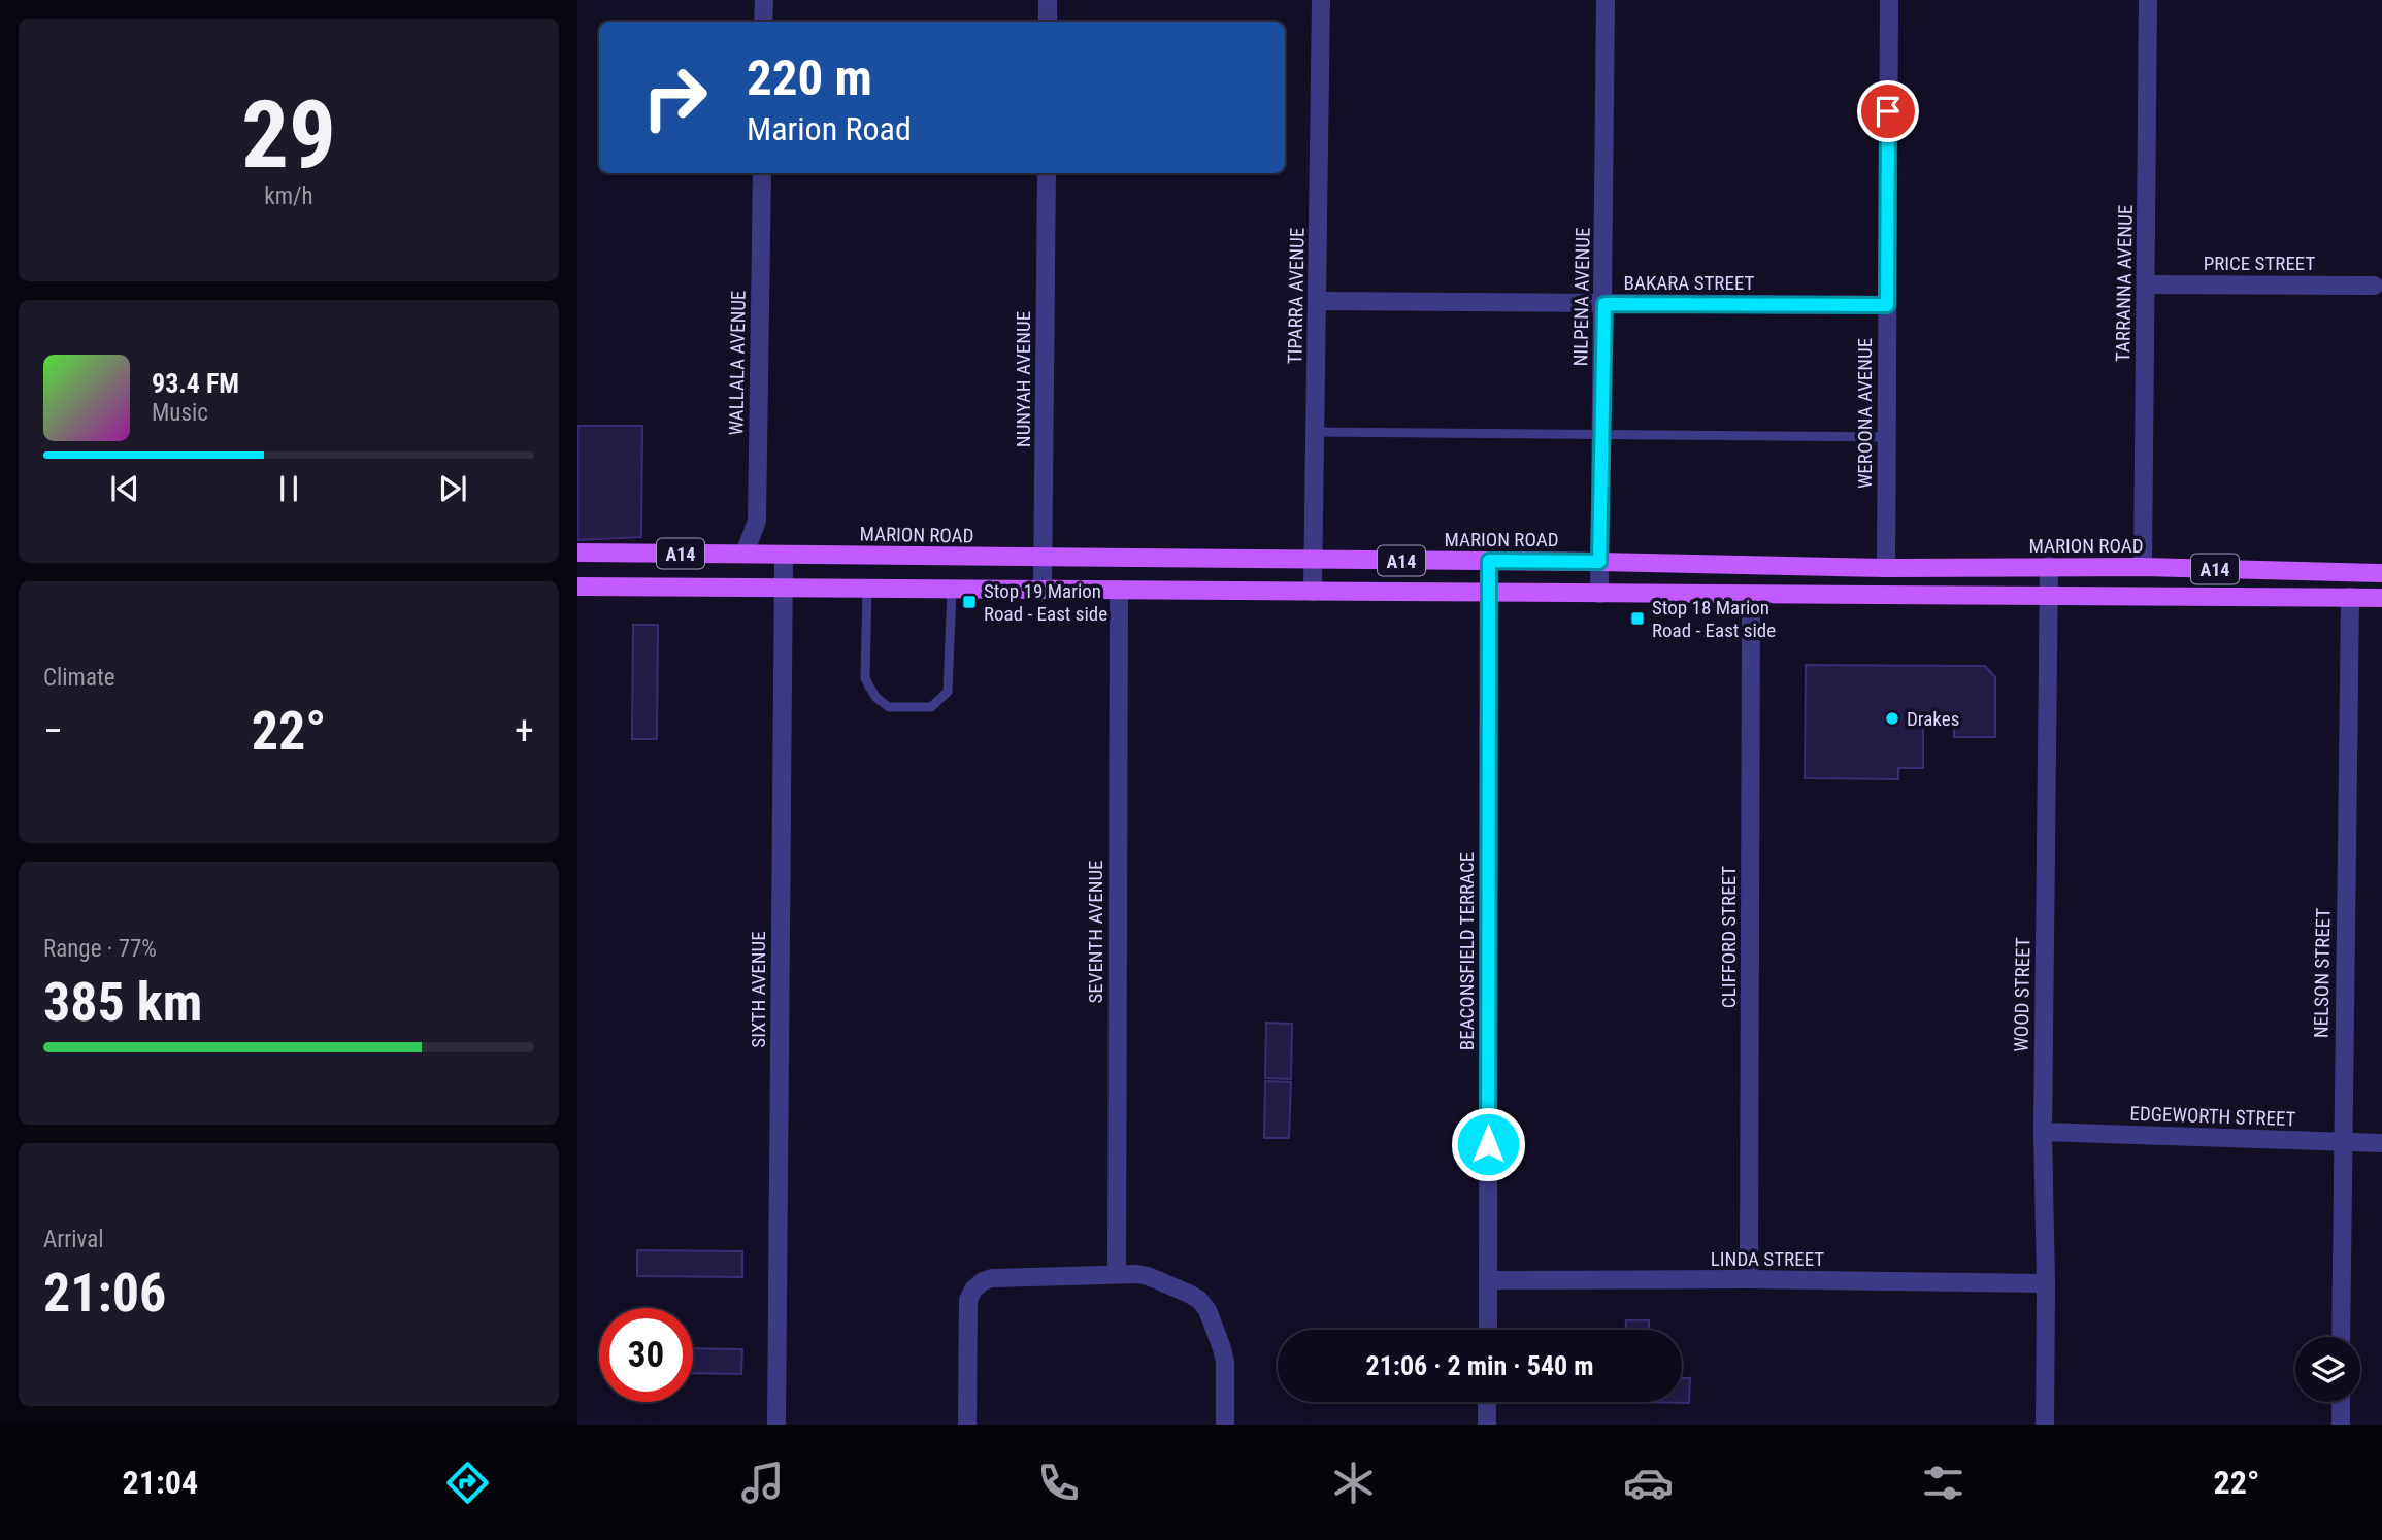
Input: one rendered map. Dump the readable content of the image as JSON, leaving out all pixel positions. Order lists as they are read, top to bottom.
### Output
{
  "streets": {
    "main road": ["MARION ROAD", "A14"],
    "street": [
      "PRICE STREET",
      "BAKARA STREET",
      "TARRANNA AVENUE",
      "TIPARRA AVENUE",
      "NILPENA AVENUE",
      "WALLALA AVENUE",
      "NUNYAH AVENUE",
      "WEROONA AVENUE",
      "SEVENTH AVENUE",
      "CLIFFORD STREET",
      "BEACONSFIELD TERRACE",
      "NELSON STREET",
      "SIXTH AVENUE",
      "WOOD STREET",
      "EDGEWORTH STREET",
      "LINDA STREET"
    ]
  },
  "crossings": [
    ["PRICE STREET", "TARRANNA AVENUE"],
    ["BAKARA STREET", "TIPARRA AVENUE"],
    ["BAKARA STREET", "NILPENA AVENUE"],
    ["BAKARA STREET", "WEROONA AVENUE"],
    ["TARRANNA AVENUE", "MARION ROAD"],
    ["TIPARRA AVENUE", "MARION ROAD"],
    ["TIPARRA AVENUE", "A14"],
    ["NILPENA AVENUE", "MARION ROAD"],
    ["NILPENA AVENUE", "A14"],
    ["WALLALA AVENUE", "MARION ROAD"],
    ["NUNYAH AVENUE", "MARION ROAD"],
    ["NUNYAH AVENUE", "A14"],
    ["WEROONA AVENUE", "MARION ROAD"],
    ["MARION ROAD", "BEACONSFIELD TERRACE"],
    ["MARION ROAD", "SIXTH AVENUE"],
    ["MARION ROAD", "WOOD STREET"],
    ["A14", "SEVENTH AVENUE"],
    ["A14", "CLIFFORD STREET"],
    ["A14", "BEACONSFIELD TERRACE"],
    ["A14", "NELSON STREET"],
    ["A14", "SIXTH AVENUE"],
    ["A14", "WOOD STREET"],
    ["CLIFFORD STREET", "LINDA STREET"],
    ["BEACONSFIELD TERRACE", "LINDA STREET"],
    ["NELSON STREET", "EDGEWORTH STREET"],
    ["WOOD STREET", "EDGEWORTH STREET"],
    ["WOOD STREET", "LINDA STREET"]
  ],
  "places": {
    "transit": ["Stop 19 Marion Road - East side", "Stop 18 Marion Road - East side"],
    "other": ["Drakes"]
  },
  "page": {
    "tile": [
      ["29", "km/h"],
      "Climate",
      ["Range · 77%", "385 km"],
      ["Arrival", "21:06"]
    ],
    "turn": ["220 m", "Marion Road"],
    "song": ["93.4 FM", "Music"],
    "heat": ["−", "22°", "+"],
    "limit": "30",
    "trip": "21:06 · 2 min · 540 m",
    "tabs": ["21:04", "22°"]
  }
}
